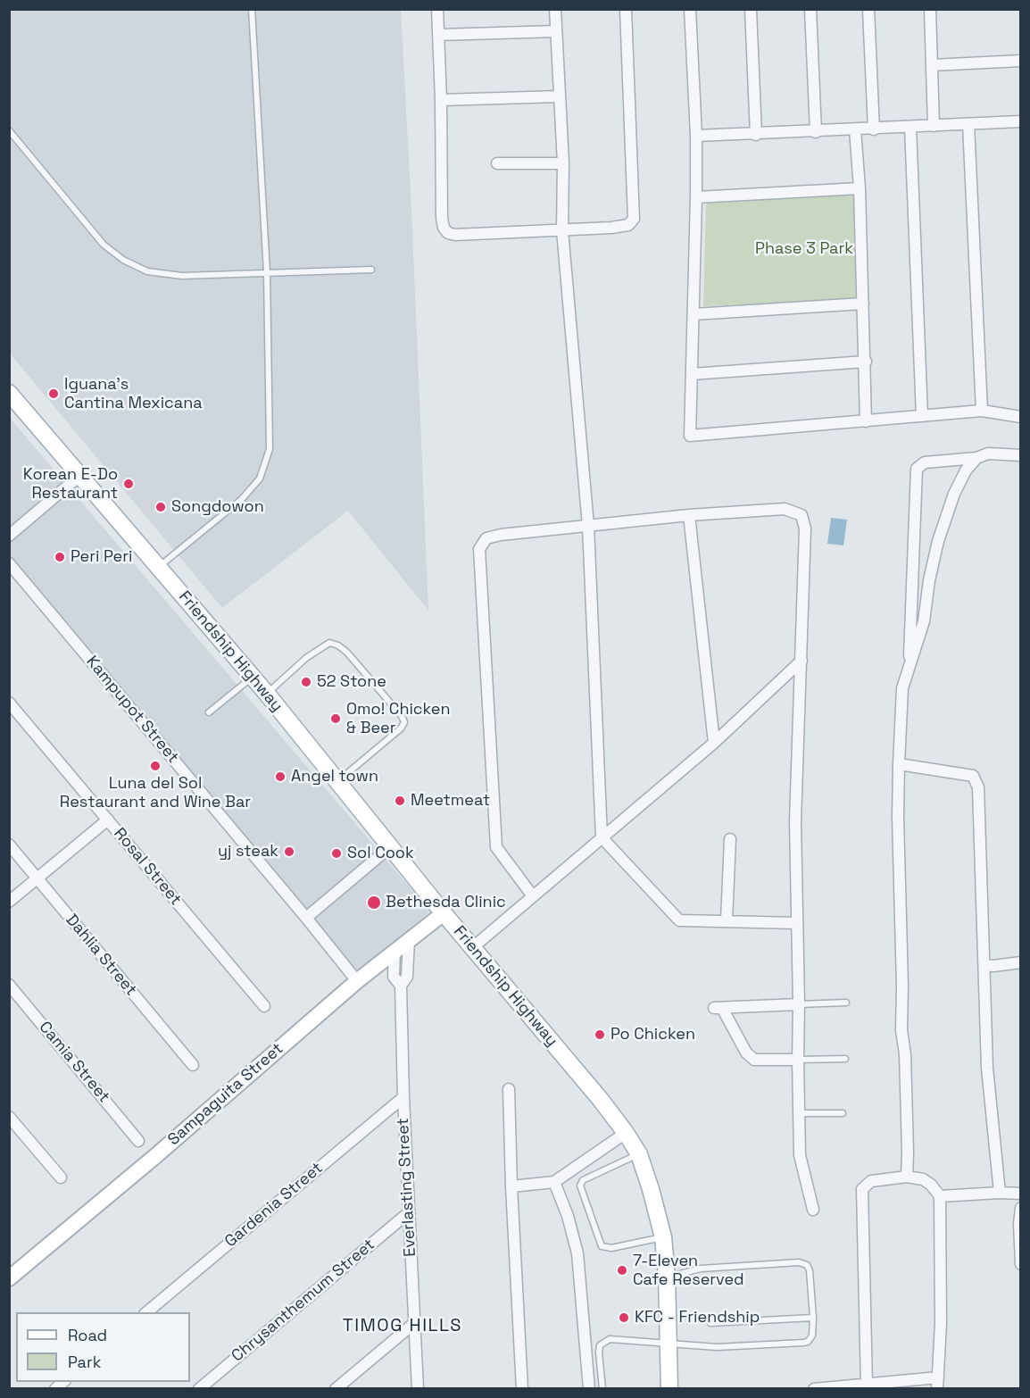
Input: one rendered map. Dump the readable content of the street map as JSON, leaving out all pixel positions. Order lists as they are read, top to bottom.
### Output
{
  "streets": {
    "main road": ["Friendship Highway", "Sampaguita Street"],
    "street": [
      "Kampupot Street",
      "Rosal Street",
      "Dahlia Street",
      "Camia Street",
      "Everlasting Street",
      "Gardenia Street",
      "Chrysanthemum Street"
    ]
  },
  "crossings": [
    ["Friendship Highway", "Sampaguita Street"],
    ["Kampupot Street", "Sampaguita Street"],
    ["Sampaguita Street", "Everlasting Street"],
    ["Everlasting Street", "Gardenia Street"],
    ["Everlasting Street", "Chrysanthemum Street"]
  ],
  "districts": ["TIMOG HILLS"],
  "parks": ["Phase 3 Park"],
  "places": [
    "Iguana's Cantina Mexicana",
    "Korean E-Do Restaurant",
    "Songdowon",
    "Peri Peri",
    "52 Stone",
    "Omo! Chicken & Beer",
    "Luna del Sol Restaurant and Wine Bar",
    "Angel town",
    "Meetmeat",
    "yj steak",
    "Sol Cook",
    "Bethesda Clinic",
    "Po Chicken",
    "7-Eleven Cafe Reserved",
    "KFC - Friendship"
  ],
  "legend": ["Road", "Park"]
}
